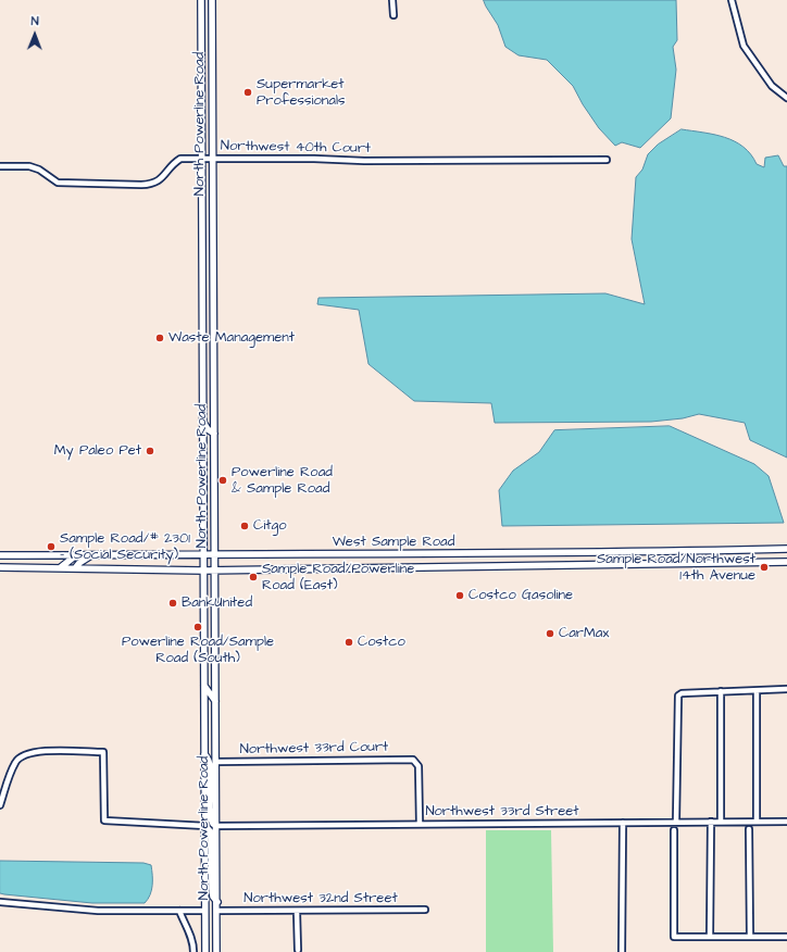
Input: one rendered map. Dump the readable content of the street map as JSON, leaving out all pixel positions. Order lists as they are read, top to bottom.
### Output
{
  "streets": {
    "main road": ["North Powerline Road", "West Sample Road"],
    "street": [
      "Northwest 40th Court",
      "Northwest 33rd Court",
      "Northwest 33rd Street",
      "Northwest 32nd Street"
    ]
  },
  "crossings": [
    ["North Powerline Road", "Northwest 40th Court"],
    ["North Powerline Road", "West Sample Road"],
    ["North Powerline Road", "Northwest 33rd Court"],
    ["North Powerline Road", "Northwest 33rd Street"],
    ["North Powerline Road", "Northwest 32nd Street"],
    ["Northwest 33rd Court", "Northwest 33rd Street"]
  ],
  "places": [
    "Supermarket Professionals",
    "Waste Management",
    "My Paleo Pet",
    "Powerline Road & Sample Road",
    "Citgo",
    "Sample Road/# 2301 - (Social Security)",
    "Sample Road/Northwest 14th Avenue",
    "Sample Road/Powerline Road (East)",
    "Costco Gasoline",
    "BankUnited",
    "Powerline Road/Sample Road (South)",
    "CarMax",
    "Costco"
  ],
  "north": "top"
}
